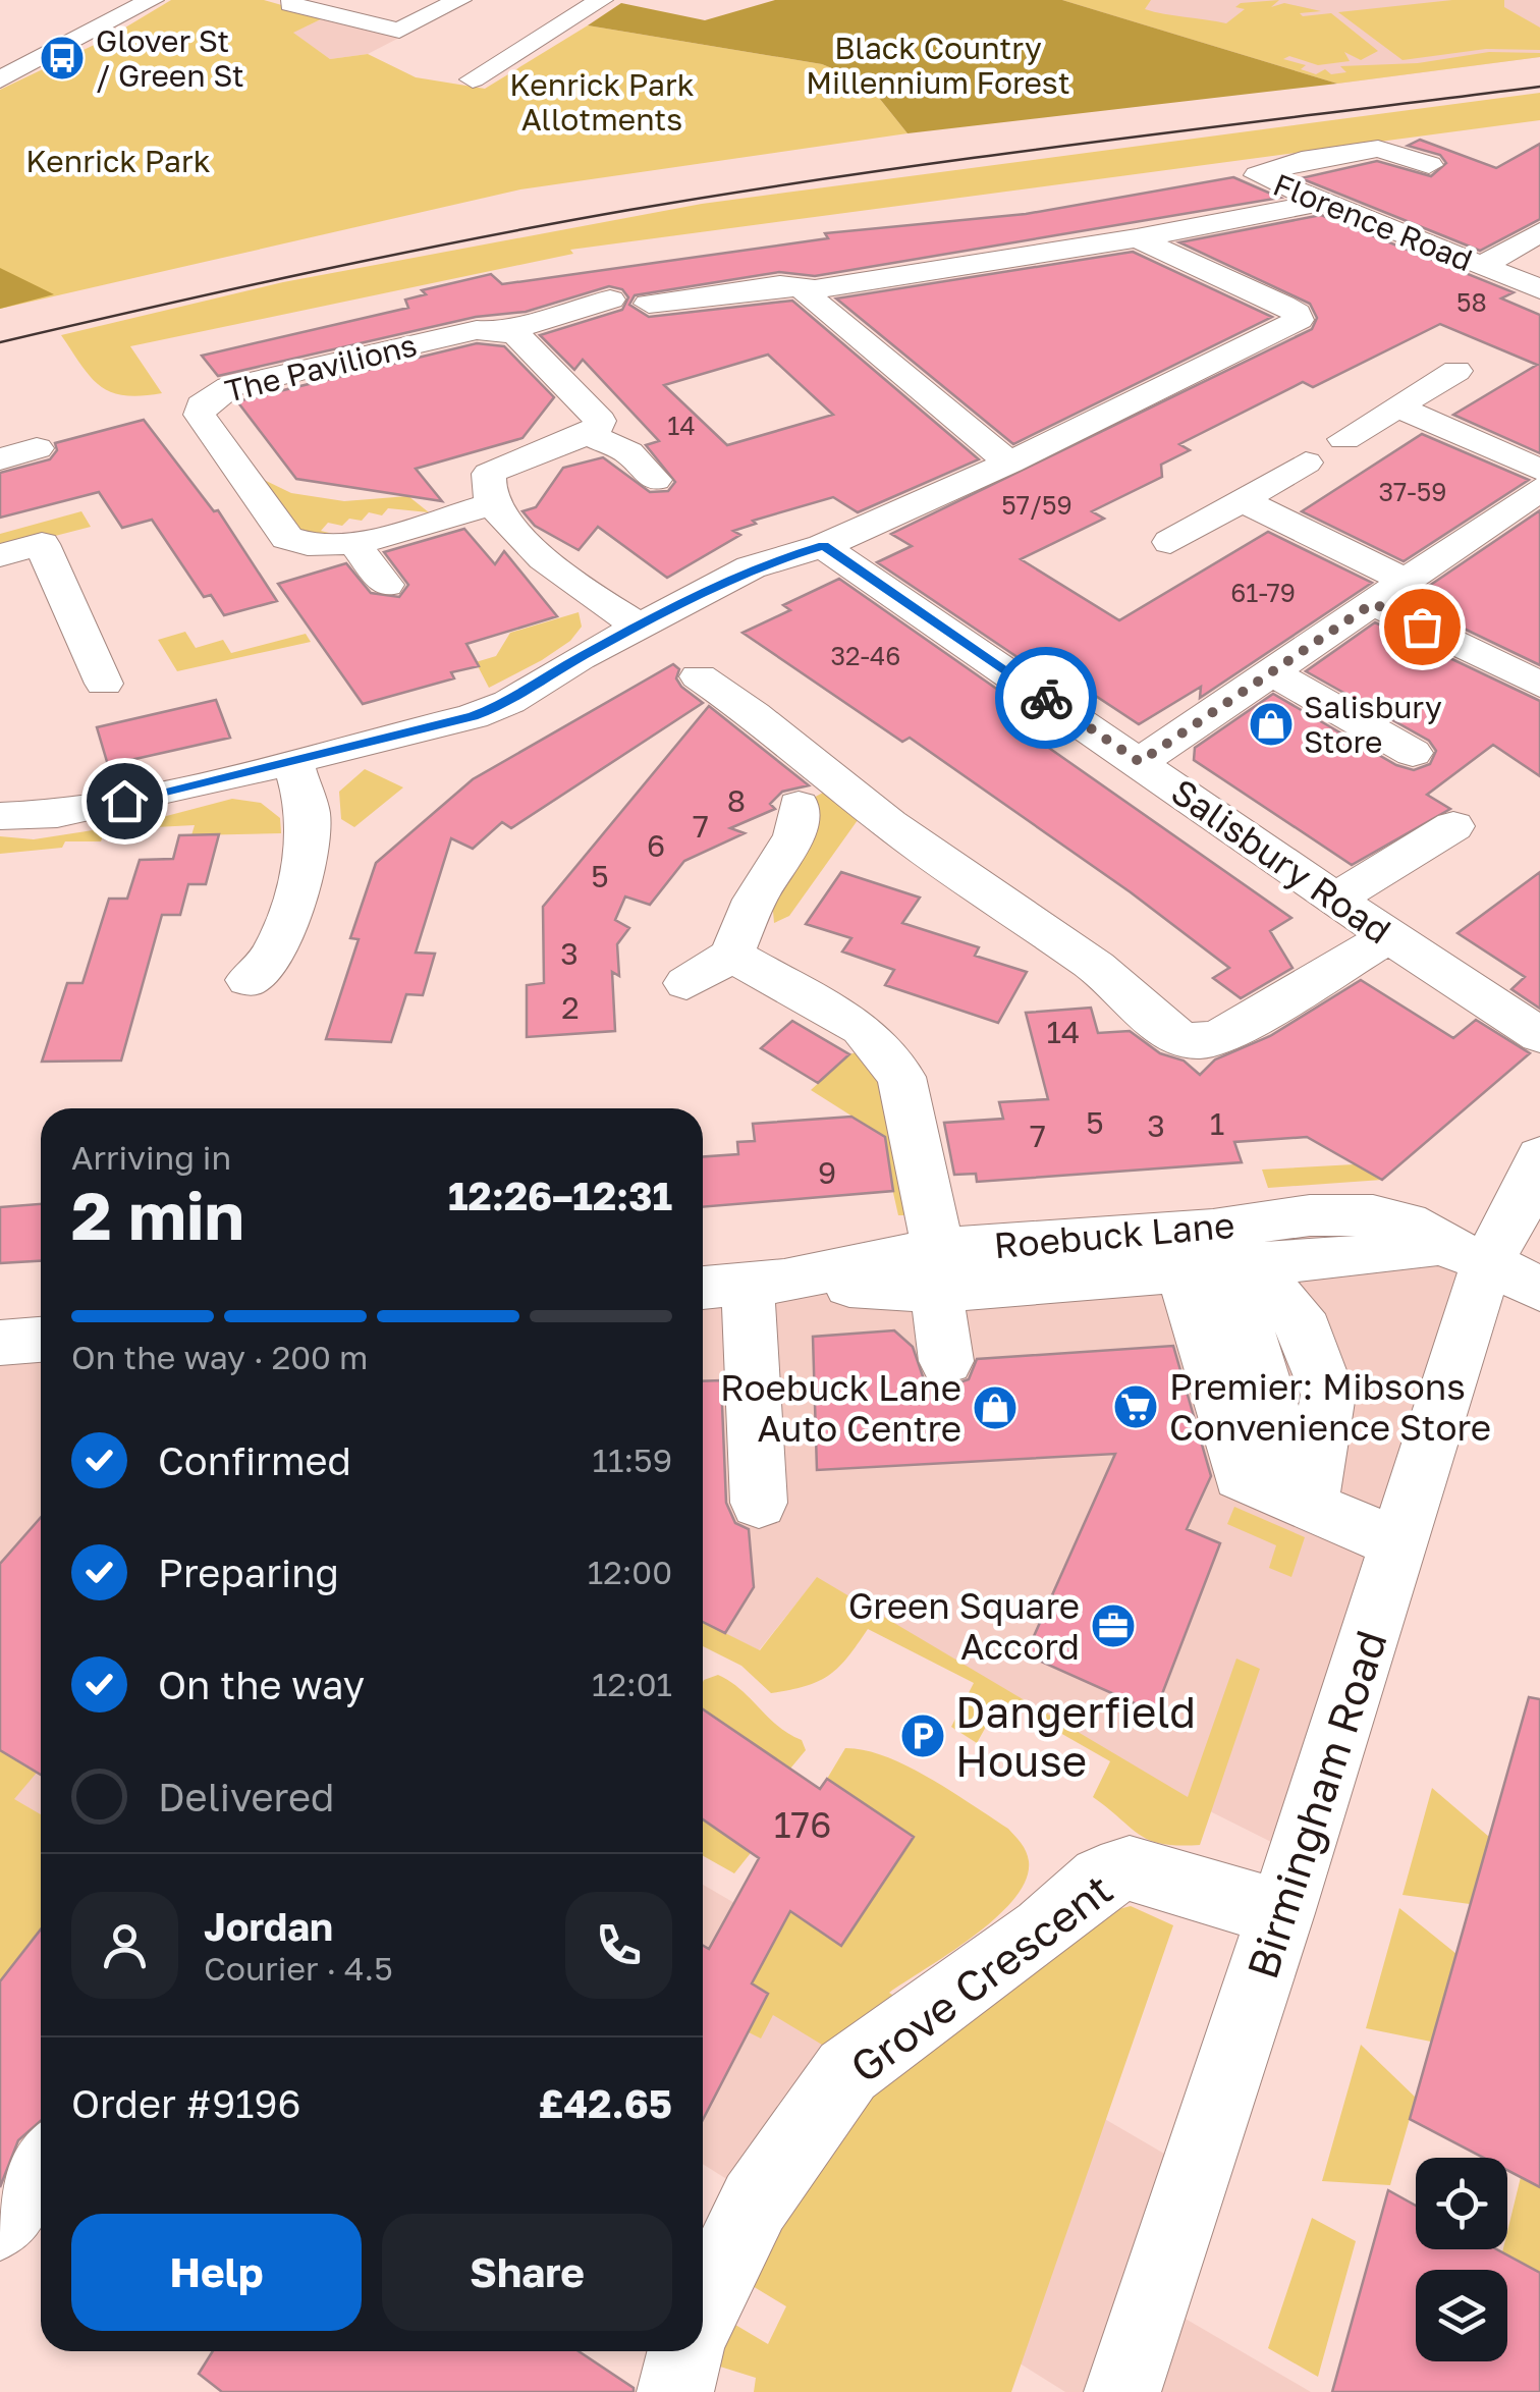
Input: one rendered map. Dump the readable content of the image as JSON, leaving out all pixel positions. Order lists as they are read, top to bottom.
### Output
{
  "streets": {
    "street": [
      "Florence Road",
      "The Pavilions",
      "Salisbury Road",
      "Roebuck Lane",
      "Birmingham Road",
      "Grove Crescent"
    ]
  },
  "crossings": [
    ["Roebuck Lane", "Birmingham Road"],
    ["Birmingham Road", "Grove Crescent"]
  ],
  "parks": ["Black Country Millennium Forest", "Kenrick Park Allotments", "Kenrick Park"],
  "places": {
    "bus stop": ["Glover St / Green St"],
    "shop": ["Salisbury Store", "Roebuck Lane Auto Centre"],
    "supermarket": ["Premier: Mibsons Convenience Store"],
    "office": ["Green Square Accord"],
    "parking": ["Dangerfield House"]
  },
  "house_numbers": [
    "58",
    "14",
    "37-59",
    "57/59",
    "61-79",
    "32-46",
    "8",
    "7",
    "6",
    "5",
    "3",
    "2",
    "14",
    "5",
    "1",
    "3",
    "7",
    "9",
    "176"
  ],
  "page": {
    "heading": ["2 min", "Arriving in", "12:26–12:31"],
    "panel": [
      "Jordan",
      "Courier · 4.5",
      "Order #9196",
      "£42.65"
    ],
    "bar": "On the way · 200 m",
    "list": [
      ["Confirmed", "11:59"],
      ["Preparing", "12:00"],
      ["On the way", "12:01"],
      "Delivered"
    ],
    "buttons": ["Help", "Share"]
  }
}
